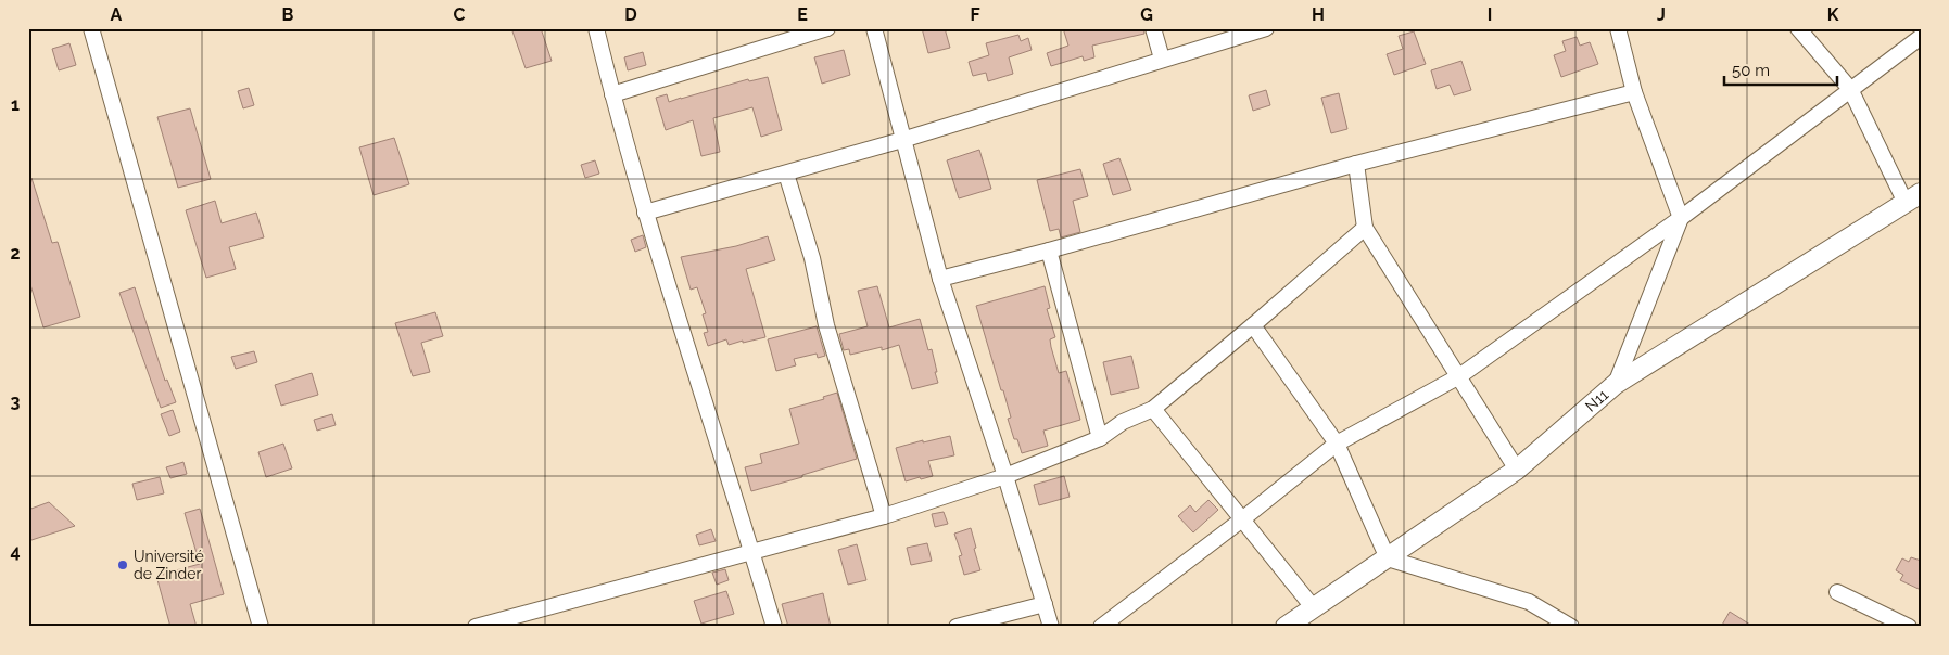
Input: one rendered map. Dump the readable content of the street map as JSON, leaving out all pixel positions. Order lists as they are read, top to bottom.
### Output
{
  "streets": {
    "main road": ["N11"]
  },
  "places": ["Université de Zinder"],
  "scale_bar": "50 m",
  "grid": {
    "columns": [
      "A",
      "B",
      "C",
      "D",
      "E",
      "F",
      "G",
      "H",
      "I",
      "J",
      "K"
    ],
    "rows": [
      "1",
      "2",
      "3",
      "4"
    ]
  }
}
